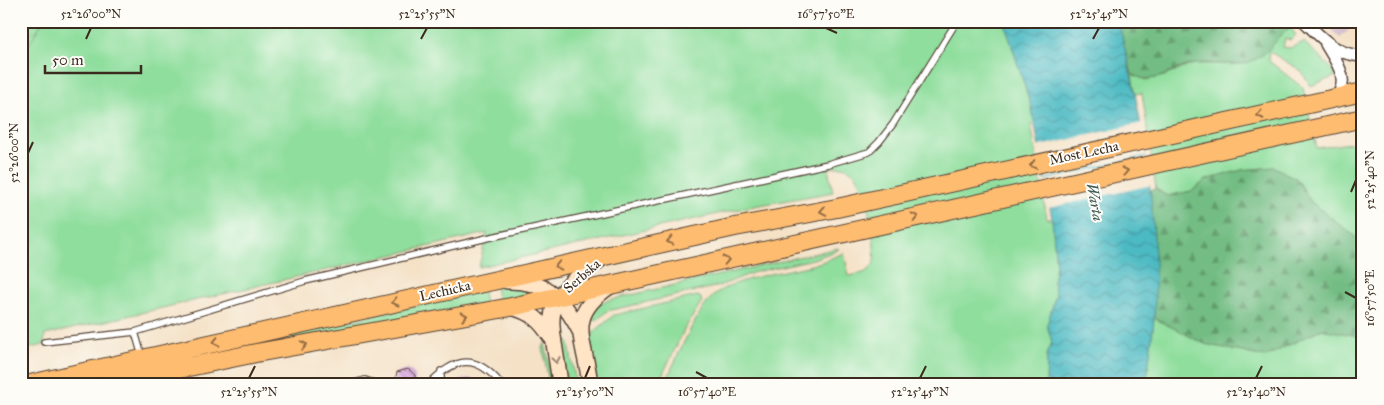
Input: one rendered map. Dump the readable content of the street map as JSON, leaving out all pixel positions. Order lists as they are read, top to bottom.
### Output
{
  "streets": {
    "main road": ["Most Lecha", "Lechicka"],
    "street": ["Serbska"]
  },
  "crossings": [
    ["Most Lecha", "Lechicka"],
    ["Serbska", "Lechicka"]
  ],
  "water": ["Warta"],
  "scale_bar": "50 m",
  "coordinates": [
    "52°26'00\"N",
    "52°25'55\"N",
    "16°57'50\"E",
    "52°25'45\"N",
    "52°25'40\"N",
    "52°25'50\"N",
    "16°57'40\"E"
  ]
}
